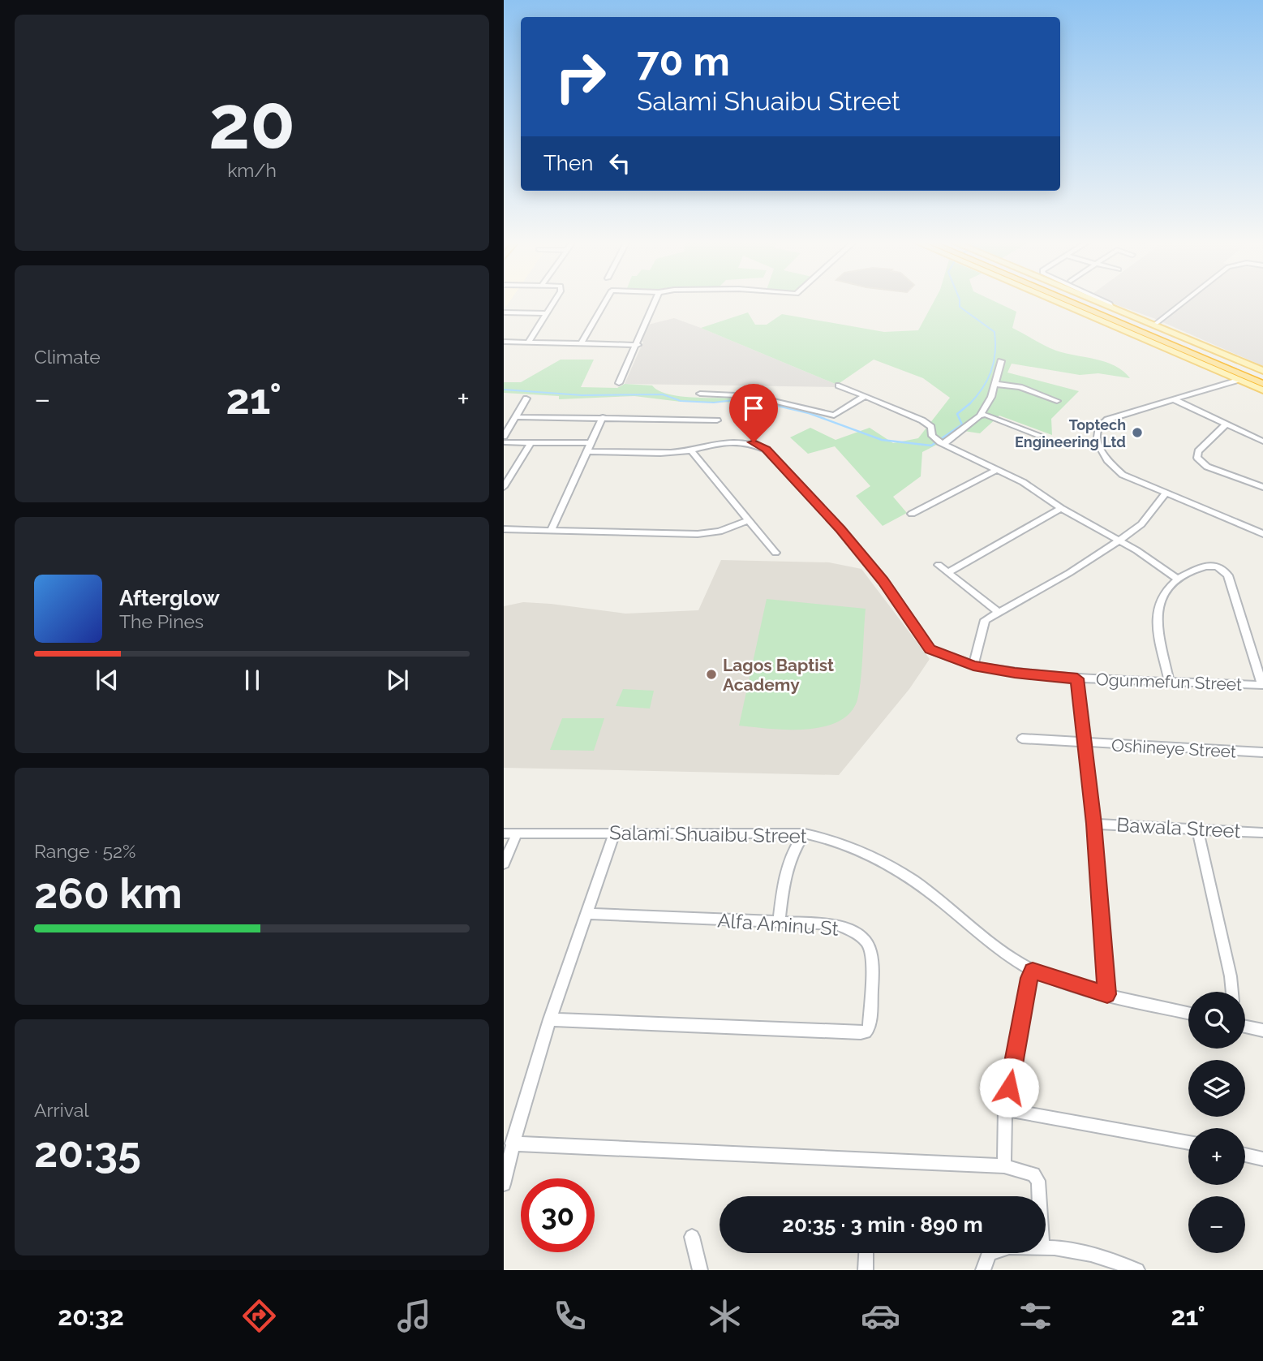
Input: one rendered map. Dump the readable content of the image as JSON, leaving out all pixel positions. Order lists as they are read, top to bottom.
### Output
{
  "streets": {
    "street": [
      "Ogunmefun Street",
      "Oshineye Street",
      "Bawala Street",
      "Salami Shuaibu Street",
      "Alfa Aminu St"
    ]
  },
  "places": ["Toptech Engineering Ltd", "Lagos Baptist Academy"],
  "page": {
    "tile": [
      ["20", "km/h"],
      "Climate",
      ["Range · 52%", "260 km"],
      ["Arrival", "20:35"]
    ],
    "turn": ["70 m", "Salami Shuaibu Street"],
    "then": "Then",
    "heat": ["−", "21°", "+"],
    "song": ["Afterglow", "The Pines"],
    "map_buttons": ["+", "−"],
    "limit": "30",
    "trip": "20:35 · 3 min · 890 m",
    "tabs": ["20:32", "21°"]
  }
}
